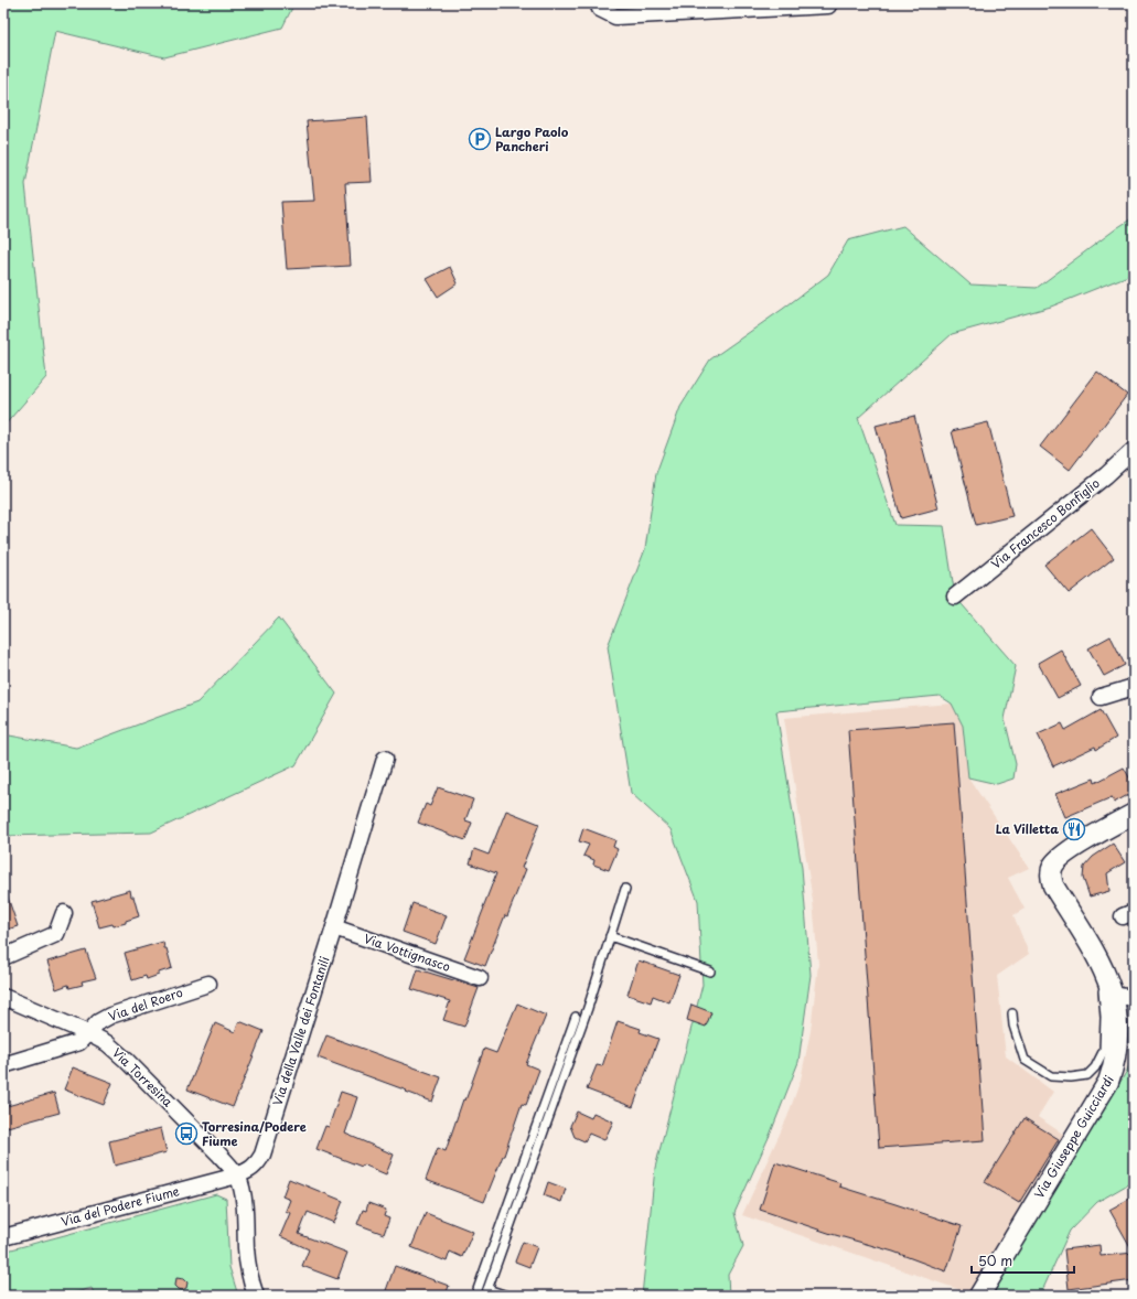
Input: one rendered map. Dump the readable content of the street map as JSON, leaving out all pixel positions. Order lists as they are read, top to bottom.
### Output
{
  "streets": {
    "street": [
      "Via Francesco Bonfiglio",
      "Via Vottignasco",
      "Via del Roero",
      "Via della Valle dei Fontanili",
      "Via Torresina",
      "Via Giuseppe Guicciardi",
      "Via del Podere Fiume"
    ]
  },
  "crossings": [
    ["Via Vottignasco", "Via della Valle dei Fontanili"],
    ["Via del Roero", "Via Torresina"],
    ["Via della Valle dei Fontanili", "Via Torresina"],
    ["Via della Valle dei Fontanili", "Via del Podere Fiume"],
    ["Via Torresina", "Via del Podere Fiume"]
  ],
  "places": {
    "parking": ["Largo Paolo Pancheri"],
    "restaurant": ["La Villetta"],
    "bus stop": ["Torresina/Podere Fiume"]
  },
  "scale_bar": "50 m"
}
